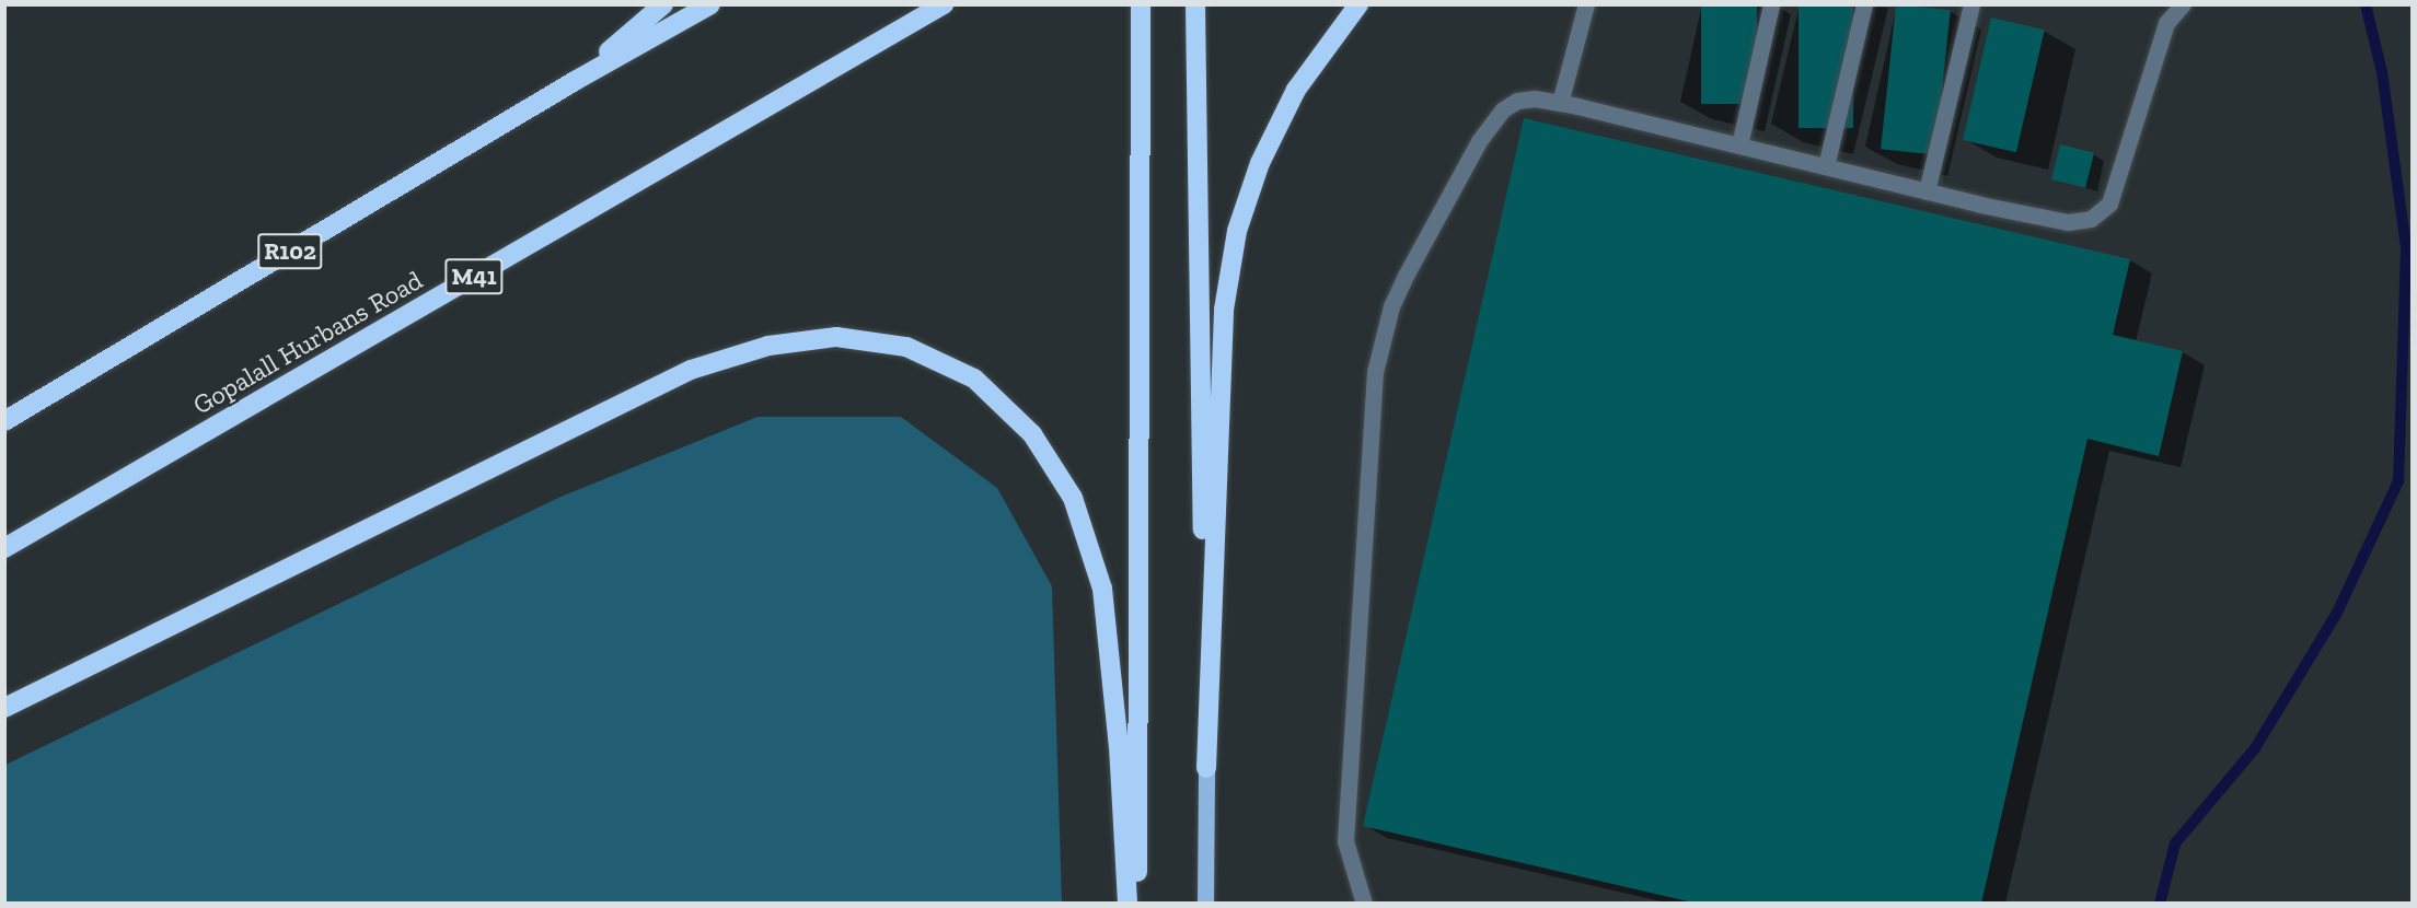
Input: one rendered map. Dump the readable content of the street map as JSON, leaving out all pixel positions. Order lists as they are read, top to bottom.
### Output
{
  "streets": {
    "highway": ["R102", "M41", "Gopalall Hurbans Road"]
  }
}
